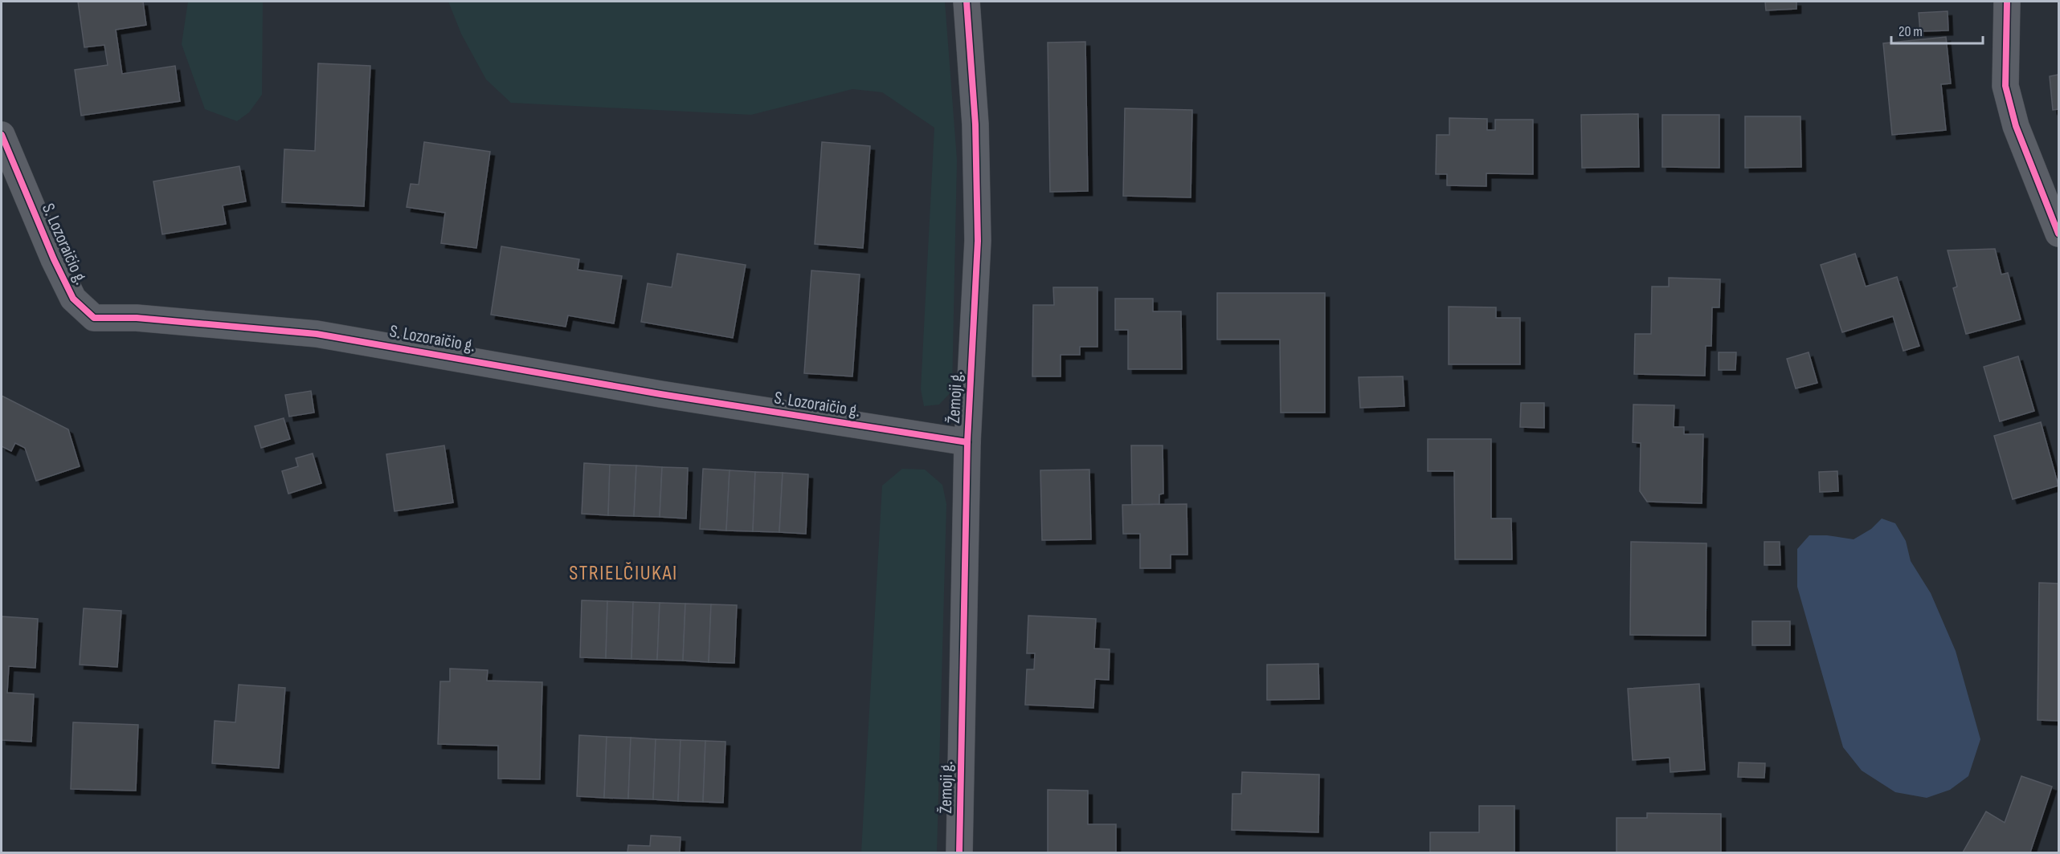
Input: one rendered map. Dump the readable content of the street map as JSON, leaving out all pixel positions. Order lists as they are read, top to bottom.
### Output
{
  "streets": {
    "street": ["S. Lozoraičio g.", "Žemoji g."]
  },
  "crossings": [
    ["S. Lozoraičio g.", "Žemoji g."]
  ],
  "districts": ["STRIELČIUKAI"],
  "scale_bar": "20 m"
}
